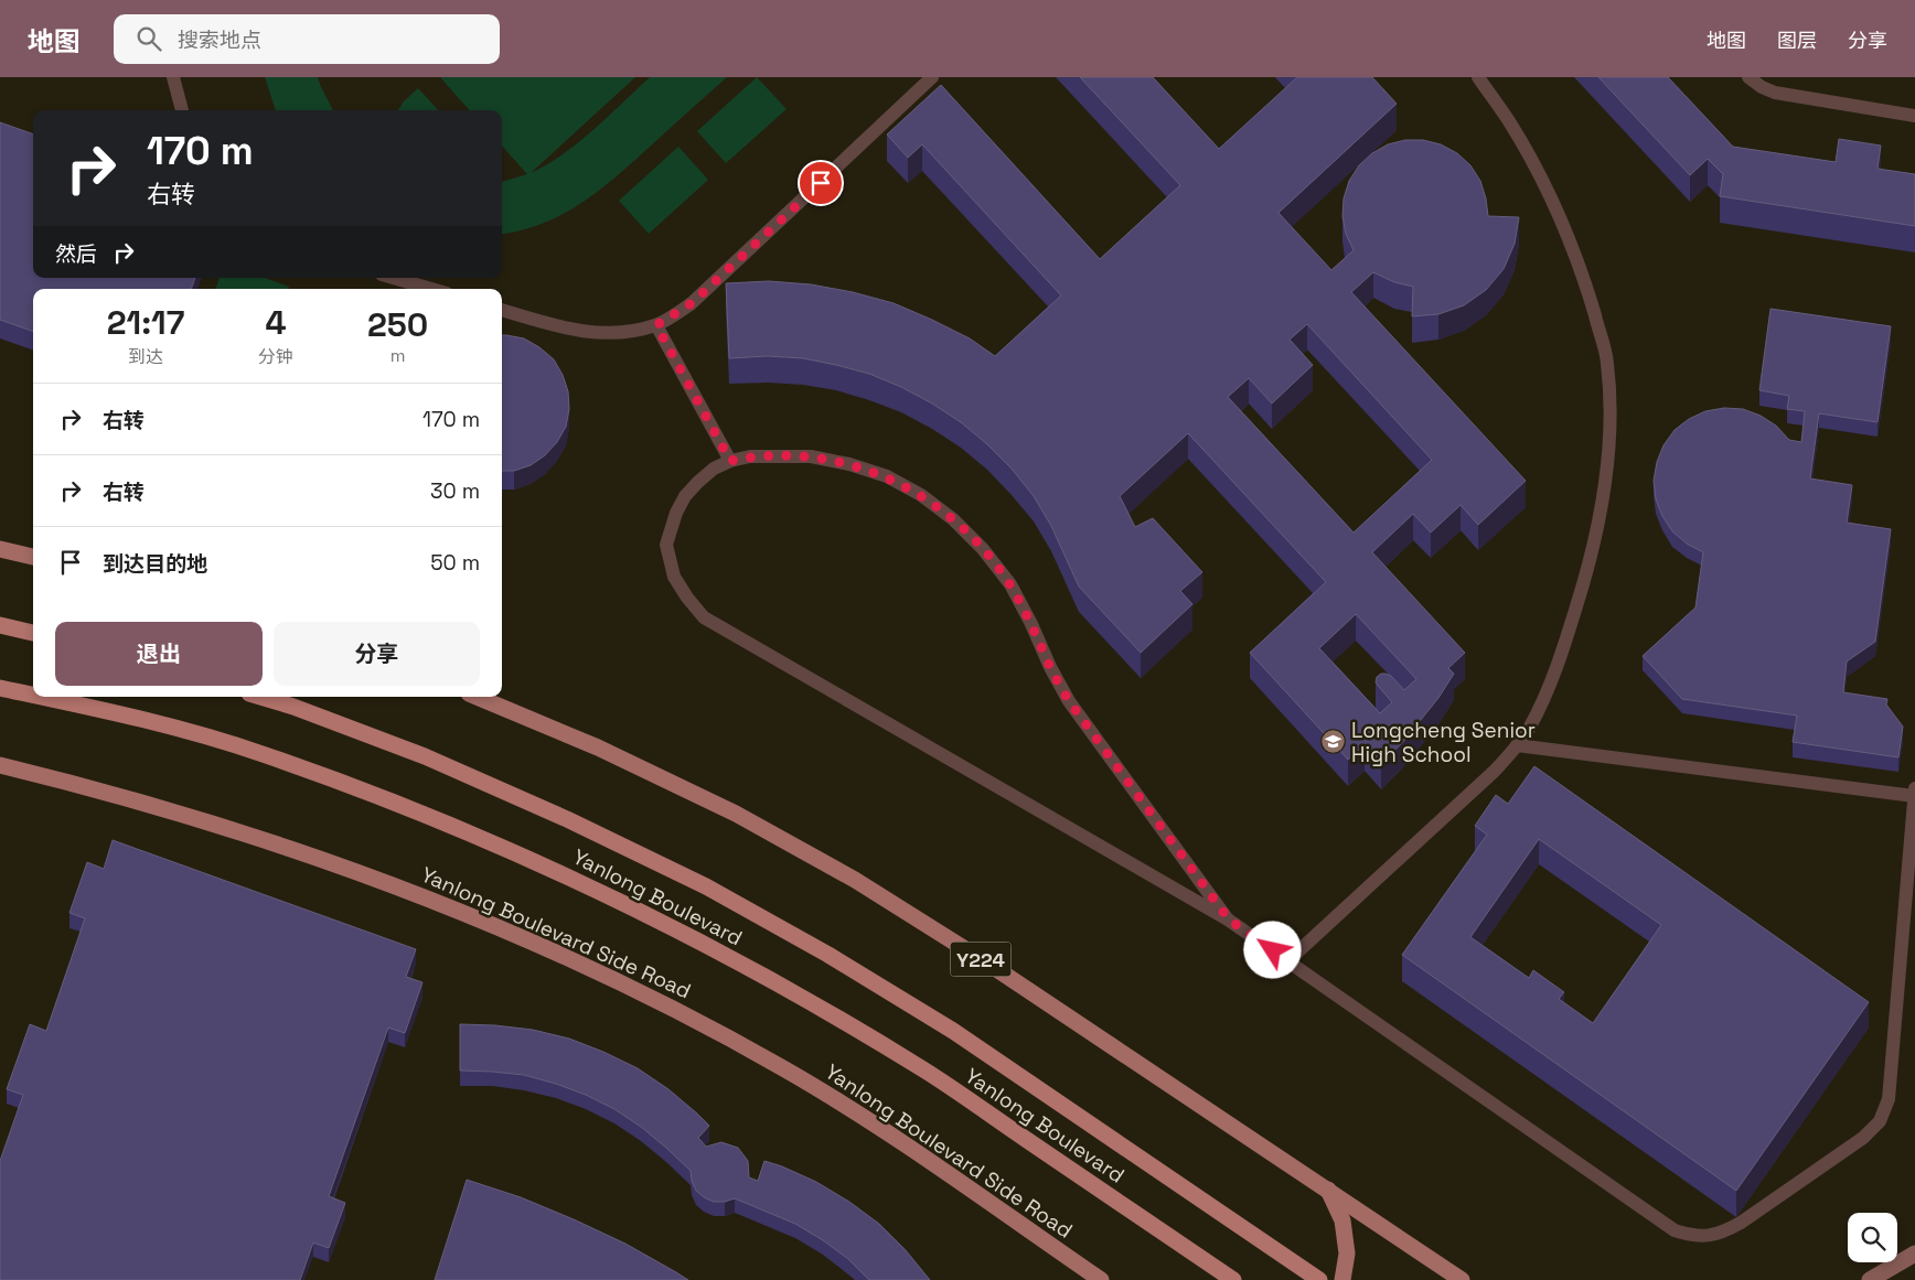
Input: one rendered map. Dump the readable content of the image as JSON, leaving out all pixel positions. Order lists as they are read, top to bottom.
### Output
{
  "streets": {
    "highway": ["Yanlong Boulevard"],
    "main road": ["Yanlong Boulevard Side Road", "Y224"]
  },
  "places": {
    "school or university": ["Longcheng Senior High School"]
  },
  "page": {
    "header": "地图",
    "search": "搜索地点",
    "nav": ["地图", "图层", "分享"],
    "turn": ["170 m", "右转"],
    "then": "然后",
    "eta": [
      "21:17",
      "到达",
      "4",
      "分钟",
      "250",
      "m"
    ],
    "list": [
      {
        "name": "右转",
        "value": "170 m"
      },
      {
        "name": "右转",
        "value": "30 m"
      },
      {
        "name": "到达目的地",
        "value": "50 m"
      }
    ],
    "buttons": ["退出", "分享"]
  }
}
